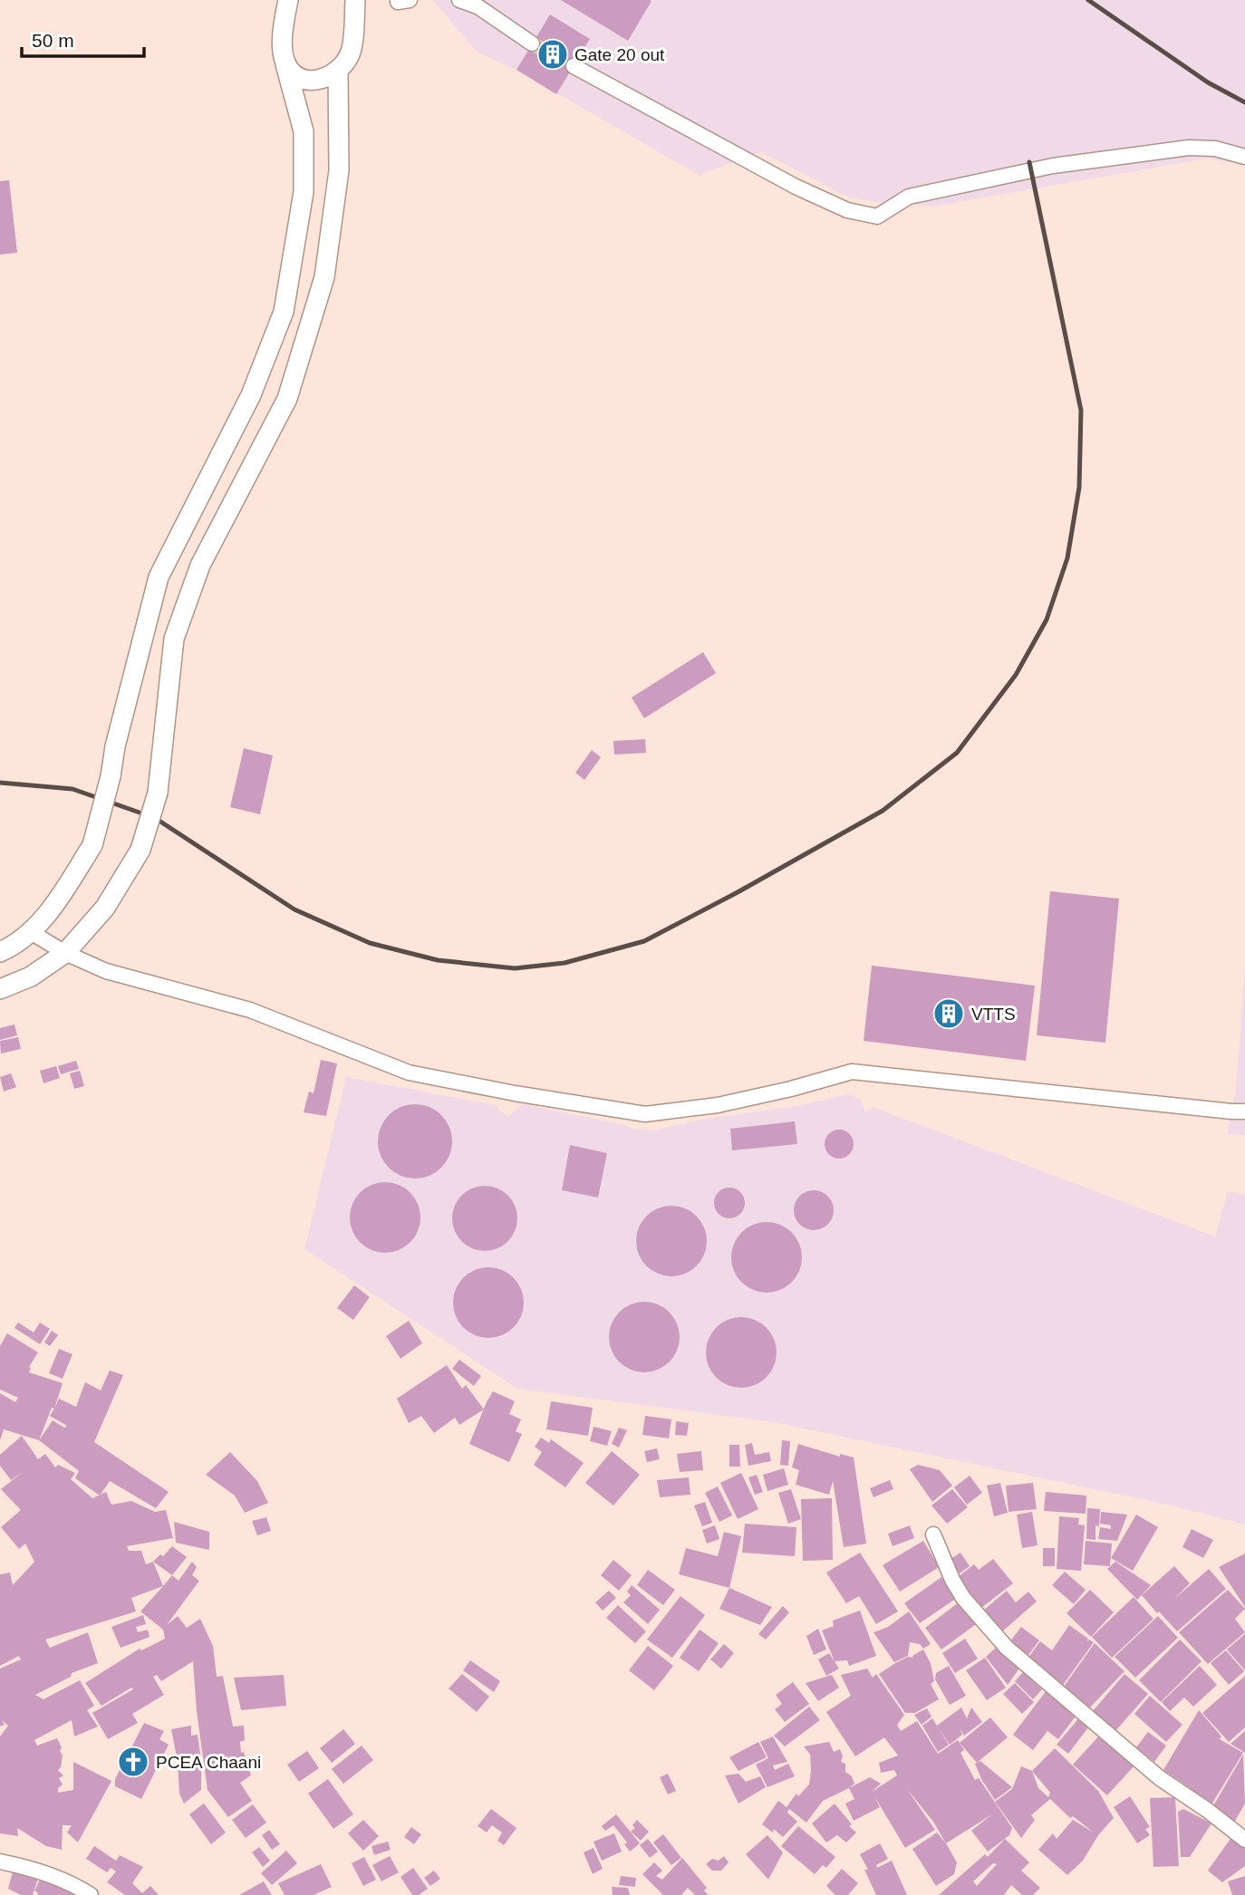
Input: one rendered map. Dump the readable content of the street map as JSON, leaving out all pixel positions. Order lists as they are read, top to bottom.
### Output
{
  "places": {
    "building": ["Gate 20 out", "VTTS"],
    "church": ["PCEA Chaani"]
  },
  "scale_bar": "50 m"
}
